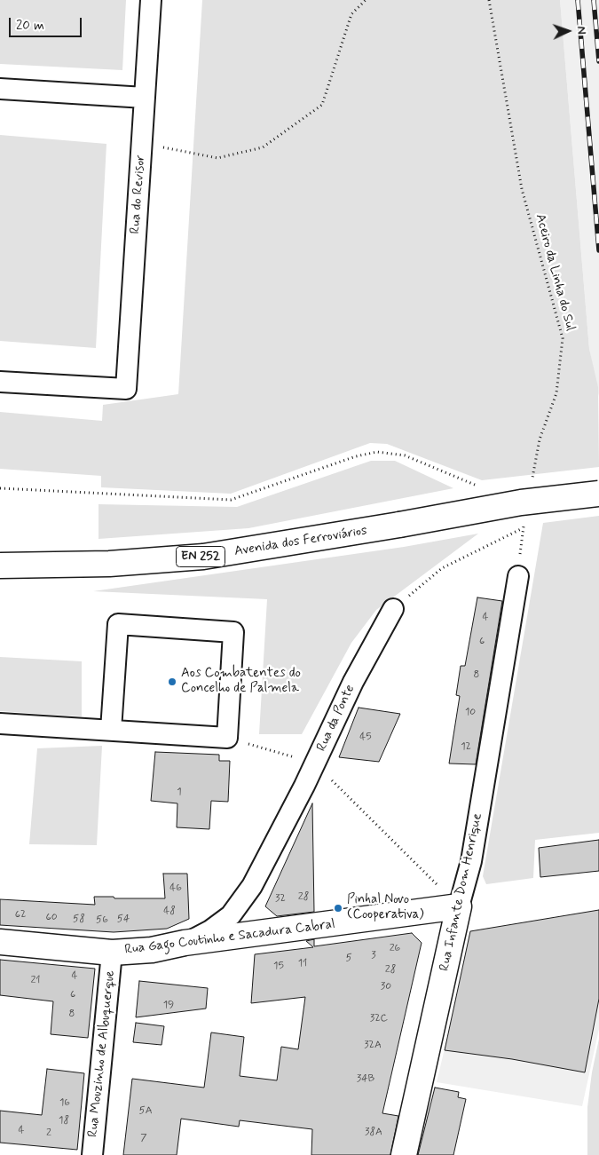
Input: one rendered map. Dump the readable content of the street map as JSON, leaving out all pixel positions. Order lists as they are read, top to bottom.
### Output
{
  "streets": {
    "street": [
      "Rua do Revisor",
      "Avenida dos Ferroviários",
      "EN 252",
      "Rua da Ponte",
      "Rua Infante Dom Henrique",
      "Rua Gago Coutinho e Sacadura Cabral",
      "Rua Mouzinho de Albuquerque"
    ],
    "path": ["Aceiro da Linha do Sul"]
  },
  "crossings": [
    ["Rua da Ponte", "Rua Gago Coutinho e Sacadura Cabral"],
    ["Rua Infante Dom Henrique", "Rua Gago Coutinho e Sacadura Cabral"],
    ["Rua Gago Coutinho e Sacadura Cabral", "Rua Mouzinho de Albuquerque"]
  ],
  "places": ["Aos Combatentes do Concelho de Palmela", "Pinhal Novo (Cooperativa)"],
  "house_numbers": [
    "4",
    "6",
    "8",
    "10",
    "45",
    "12",
    "1",
    "46",
    "28",
    "32",
    "48",
    "62",
    "60",
    "58",
    "54",
    "56",
    "26",
    "3",
    "5",
    "11",
    "15",
    "28",
    "4",
    "21",
    "30",
    "6",
    "19",
    "8",
    "32C",
    "32A",
    "34B",
    "16",
    "5A",
    "18",
    "4",
    "38A",
    "2",
    "7"
  ],
  "scale_bar": "20 m",
  "north": "right"
}
